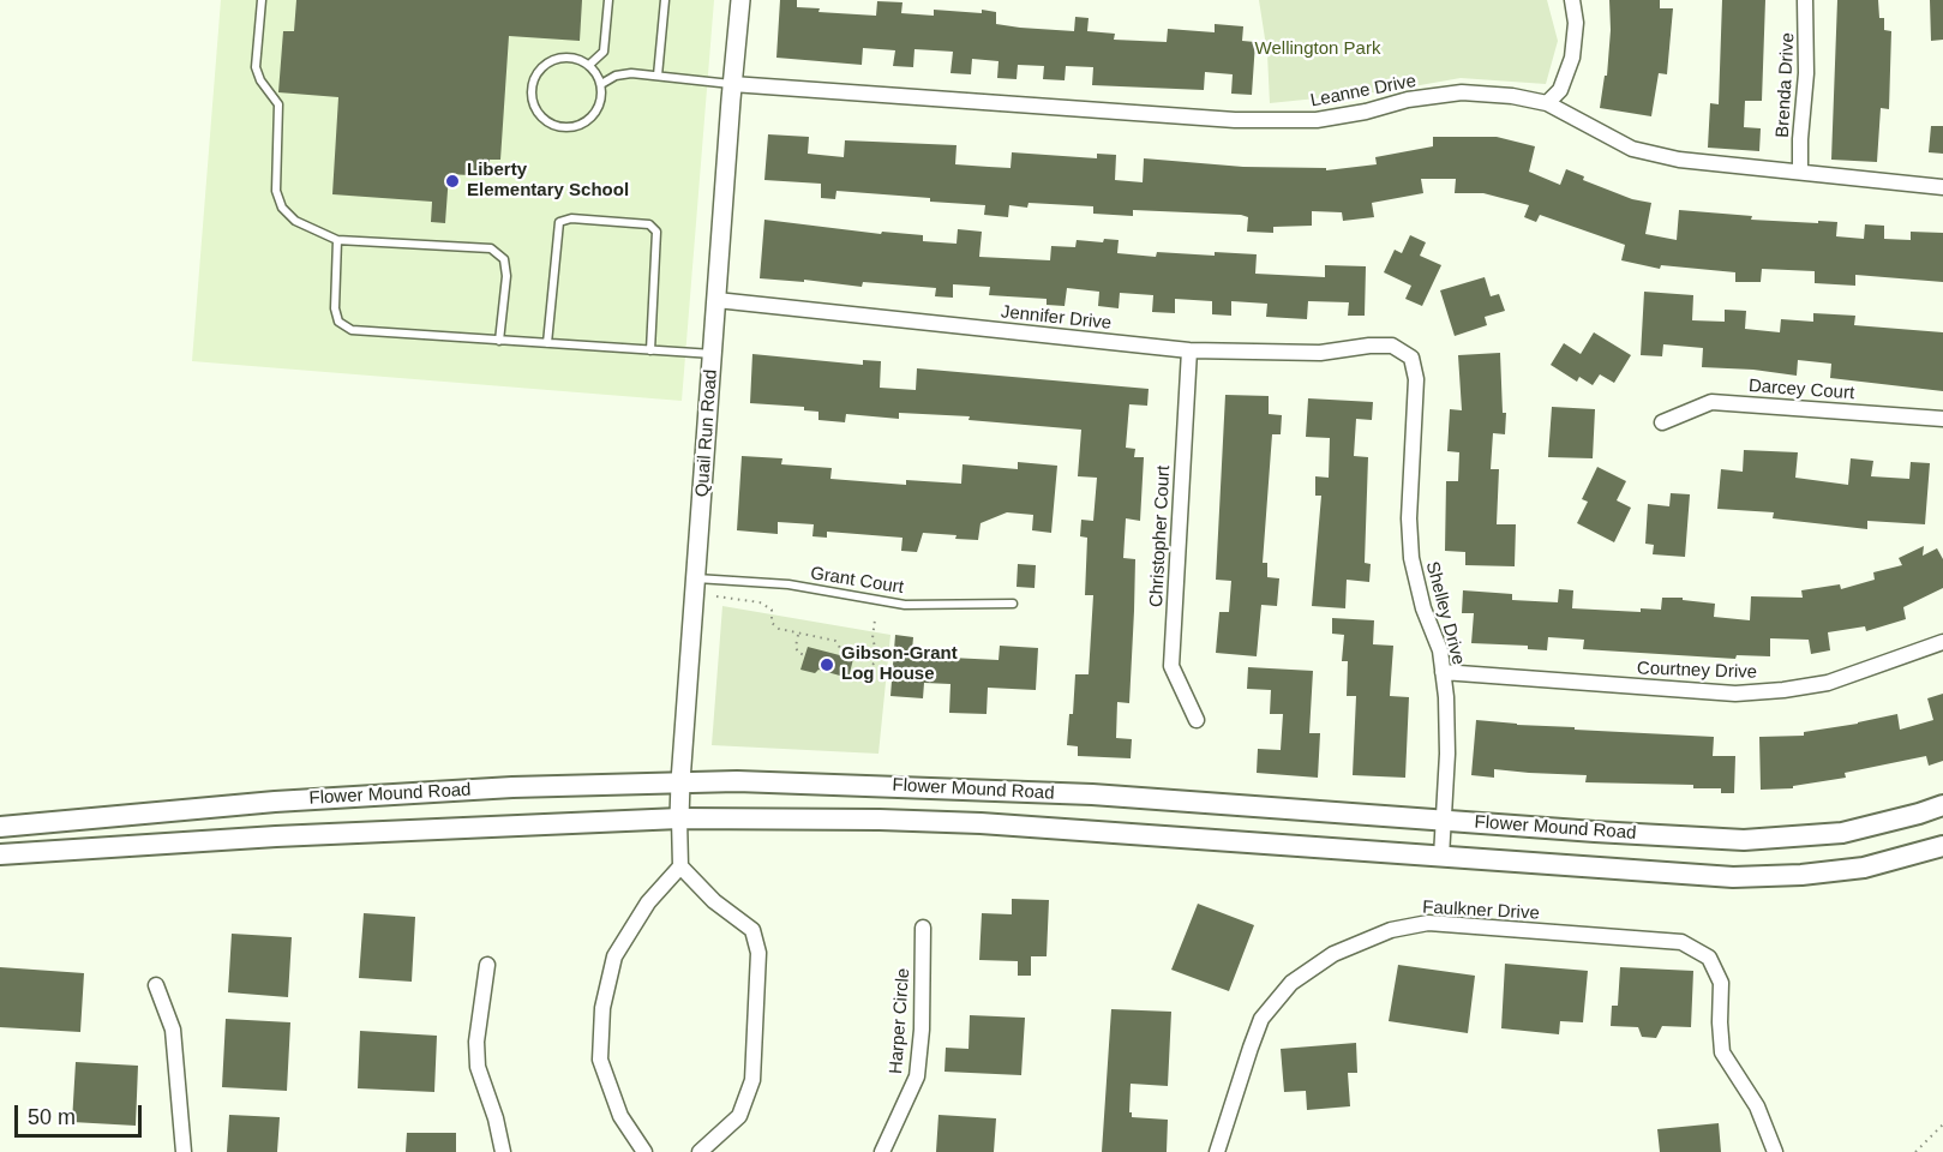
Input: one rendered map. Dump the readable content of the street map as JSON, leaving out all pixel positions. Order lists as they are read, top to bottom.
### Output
{
  "streets": {
    "main road": ["Flower Mound Road"],
    "street": [
      "Brenda Drive",
      "Leanne Drive",
      "Jennifer Drive",
      "Darcey Court",
      "Quail Run Road",
      "Christopher Court",
      "Shelley Drive",
      "Courtney Drive",
      "Faulkner Drive",
      "Harper Circle"
    ],
    "lane": ["Grant Court"]
  },
  "crossings": [
    ["Brenda Drive", "Leanne Drive"],
    ["Leanne Drive", "Quail Run Road"],
    ["Jennifer Drive", "Quail Run Road"],
    ["Jennifer Drive", "Christopher Court"],
    ["Jennifer Drive", "Shelley Drive"],
    ["Quail Run Road", "Grant Court"],
    ["Quail Run Road", "Flower Mound Road"],
    ["Shelley Drive", "Courtney Drive"],
    ["Shelley Drive", "Flower Mound Road"]
  ],
  "parks": ["Wellington Park"],
  "places": ["Liberty Elementary School", "Gibson-Grant Log House"],
  "scale_bar": "50 m"
}
